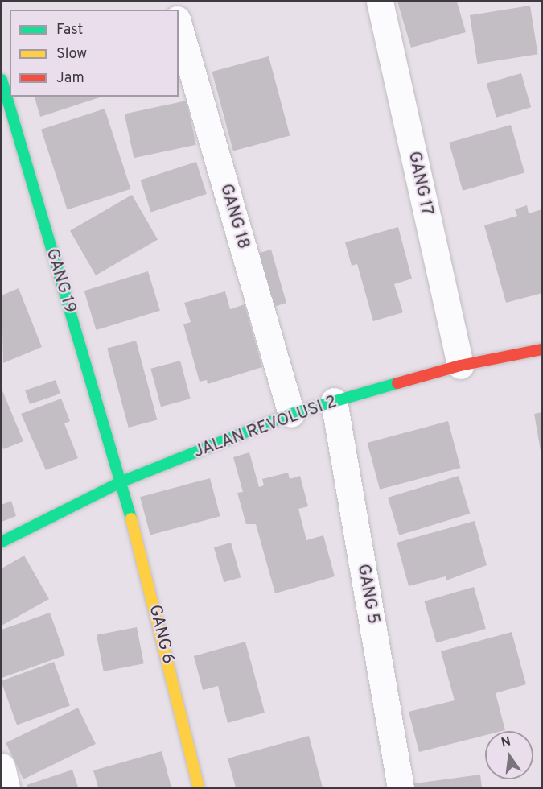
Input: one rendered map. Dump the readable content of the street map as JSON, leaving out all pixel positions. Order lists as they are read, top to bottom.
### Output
{
  "streets": {
    "street": [
      "GANG 17",
      "GANG 18",
      "GANG 19",
      "JALAN REVOLUSI 2",
      "GANG 5",
      "GANG 6"
    ]
  },
  "crossings": [
    ["GANG 17", "JALAN REVOLUSI 2"],
    ["GANG 18", "JALAN REVOLUSI 2"],
    ["GANG 19", "JALAN REVOLUSI 2"],
    ["GANG 19", "GANG 6"],
    ["JALAN REVOLUSI 2", "GANG 5"],
    ["JALAN REVOLUSI 2", "GANG 6"]
  ],
  "legend": ["Fast", "Slow", "Jam"],
  "north": "top"
}
